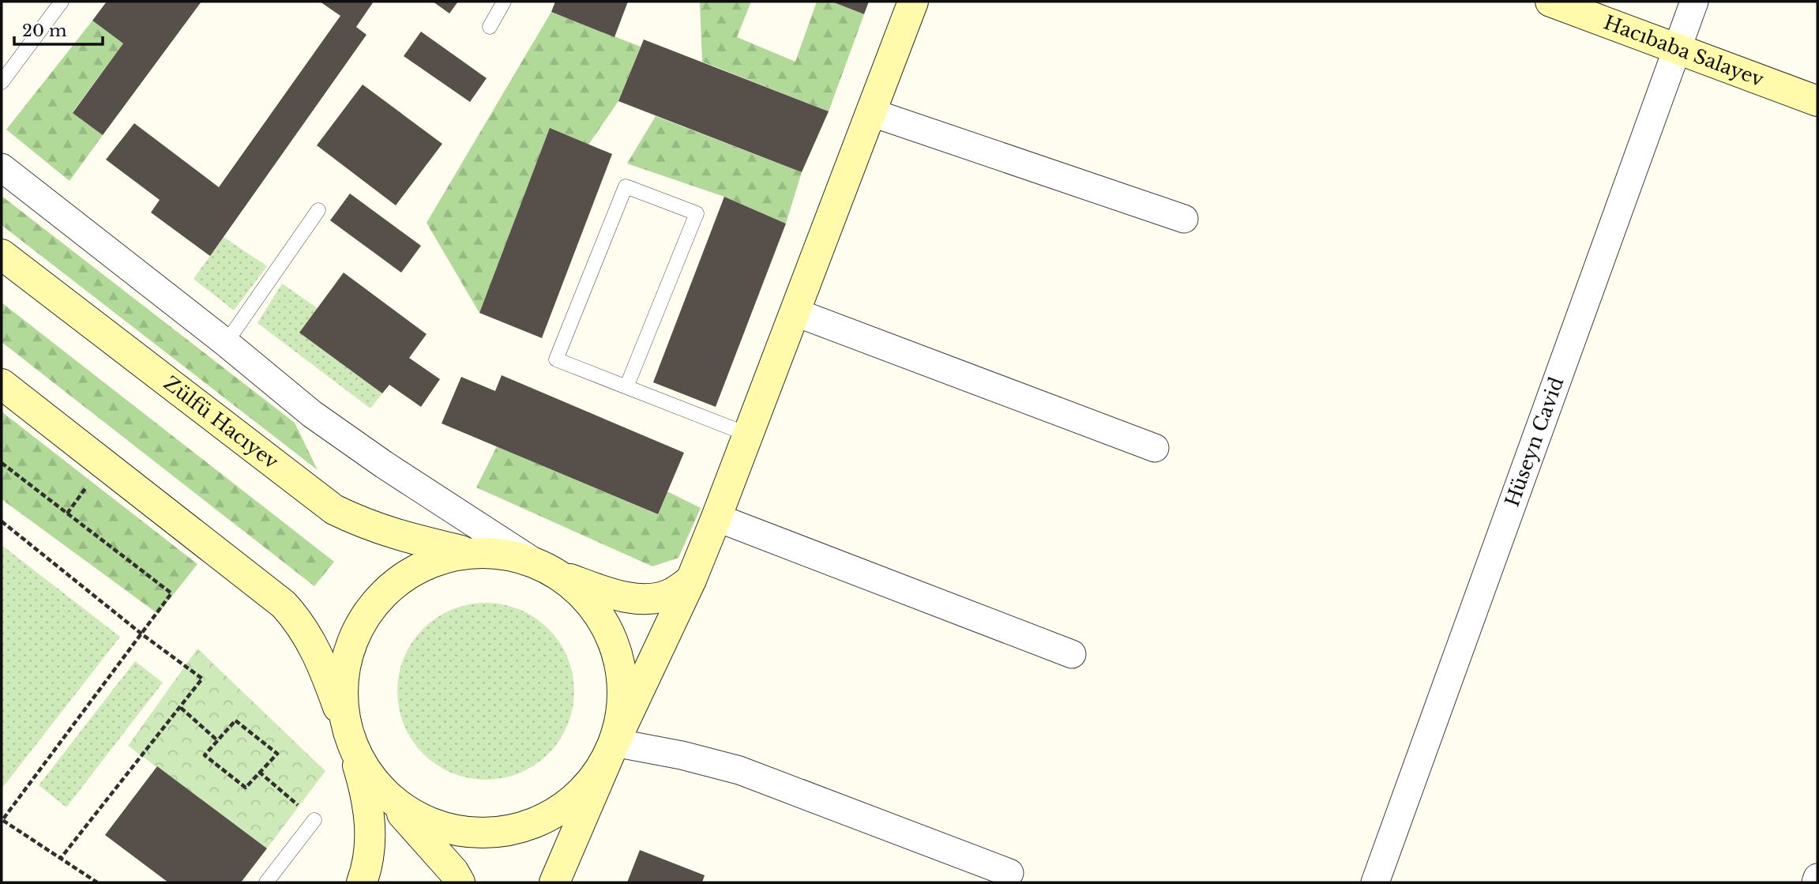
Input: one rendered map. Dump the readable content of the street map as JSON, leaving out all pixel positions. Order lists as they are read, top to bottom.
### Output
{
  "streets": {
    "main road": ["Hacıbaba Salayev", "Zülfü Hacıyev"],
    "street": ["Hüseyn Cavid"]
  },
  "crossings": [
    ["Hacıbaba Salayev", "Hüseyn Cavid"]
  ],
  "scale_bar": "20 m"
}
